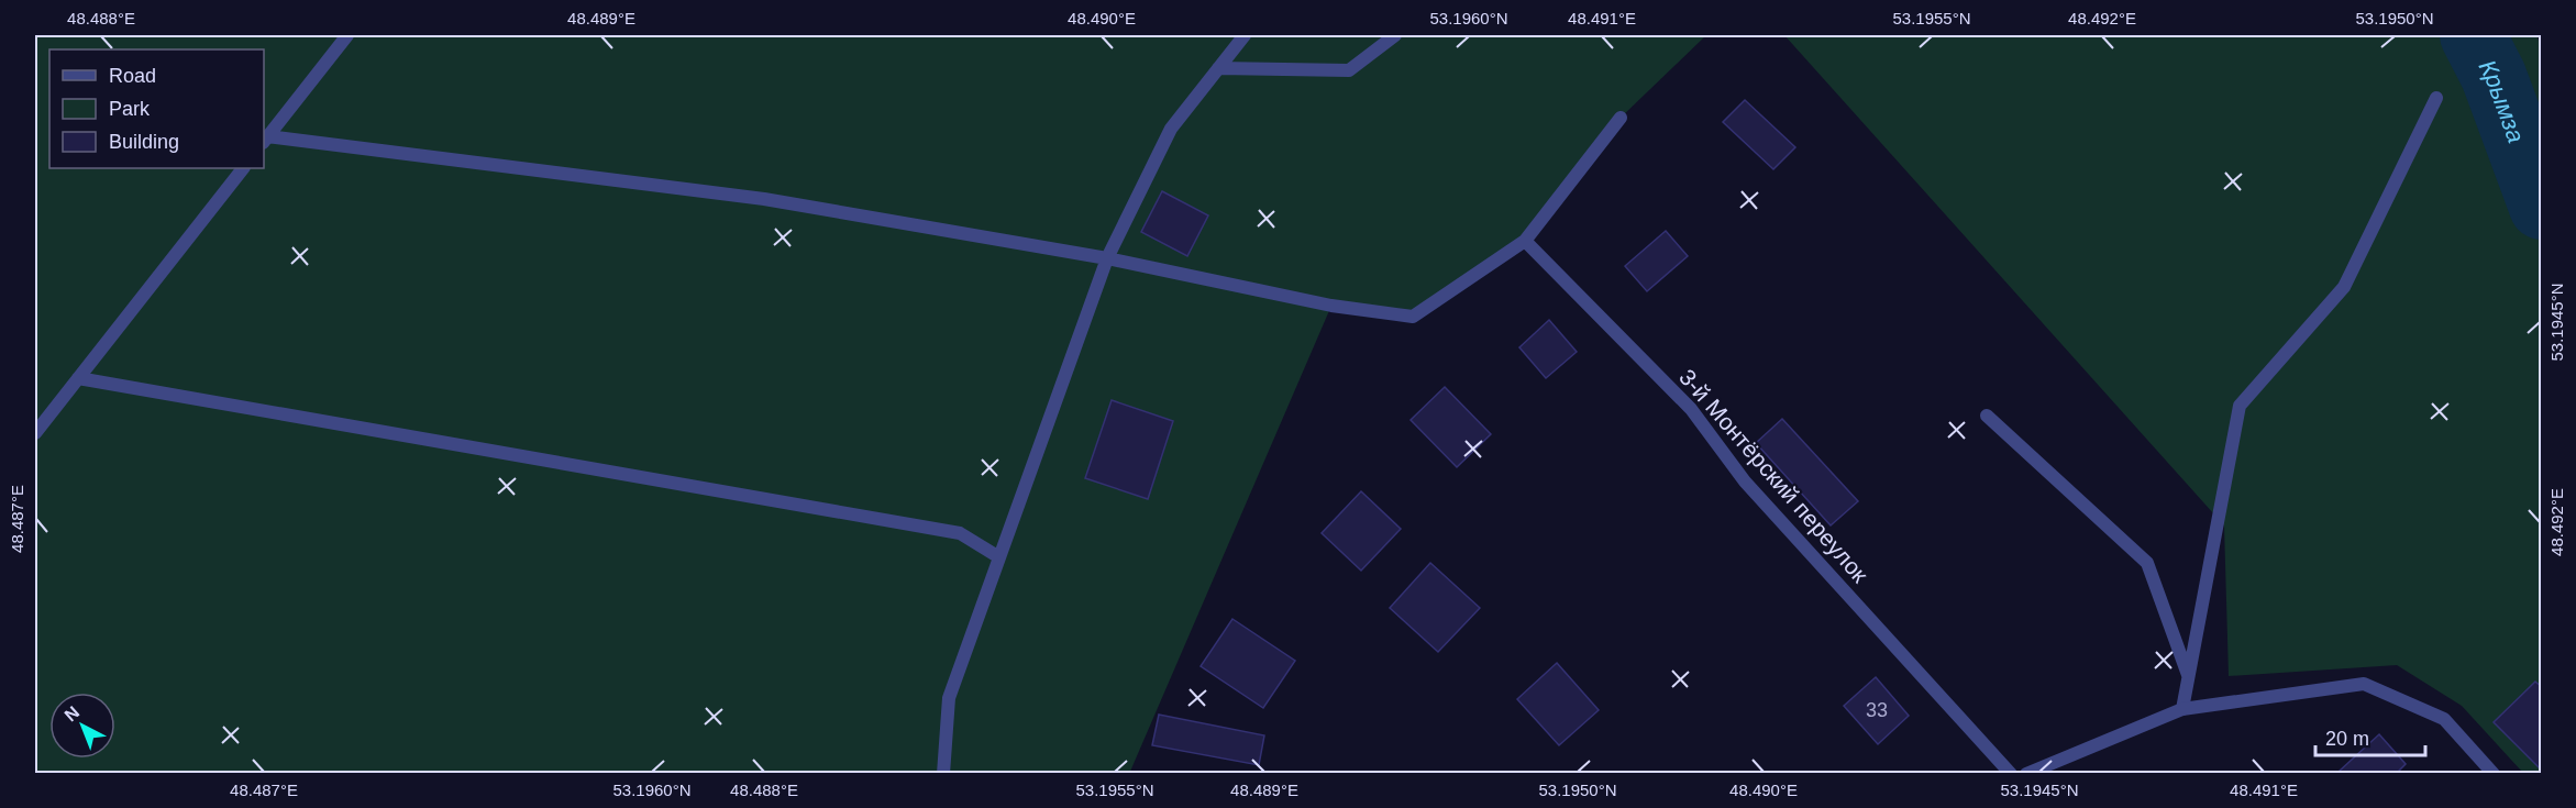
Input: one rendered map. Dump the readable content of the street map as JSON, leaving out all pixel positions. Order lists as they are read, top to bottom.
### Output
{
  "streets": {
    "street": ["3-й Монтёрский переулок"]
  },
  "water": ["Крымза"],
  "house_numbers": ["33"],
  "legend": ["Road", "Park", "Building"],
  "scale_bar": "20 m",
  "north": "top left",
  "coordinates": [
    "48.488°E",
    "48.489°E",
    "48.490°E",
    "53.1960°N",
    "48.491°E",
    "53.1955°N",
    "48.492°E",
    "53.1950°N",
    "53.1945°N",
    "48.487°E"
  ]
}
